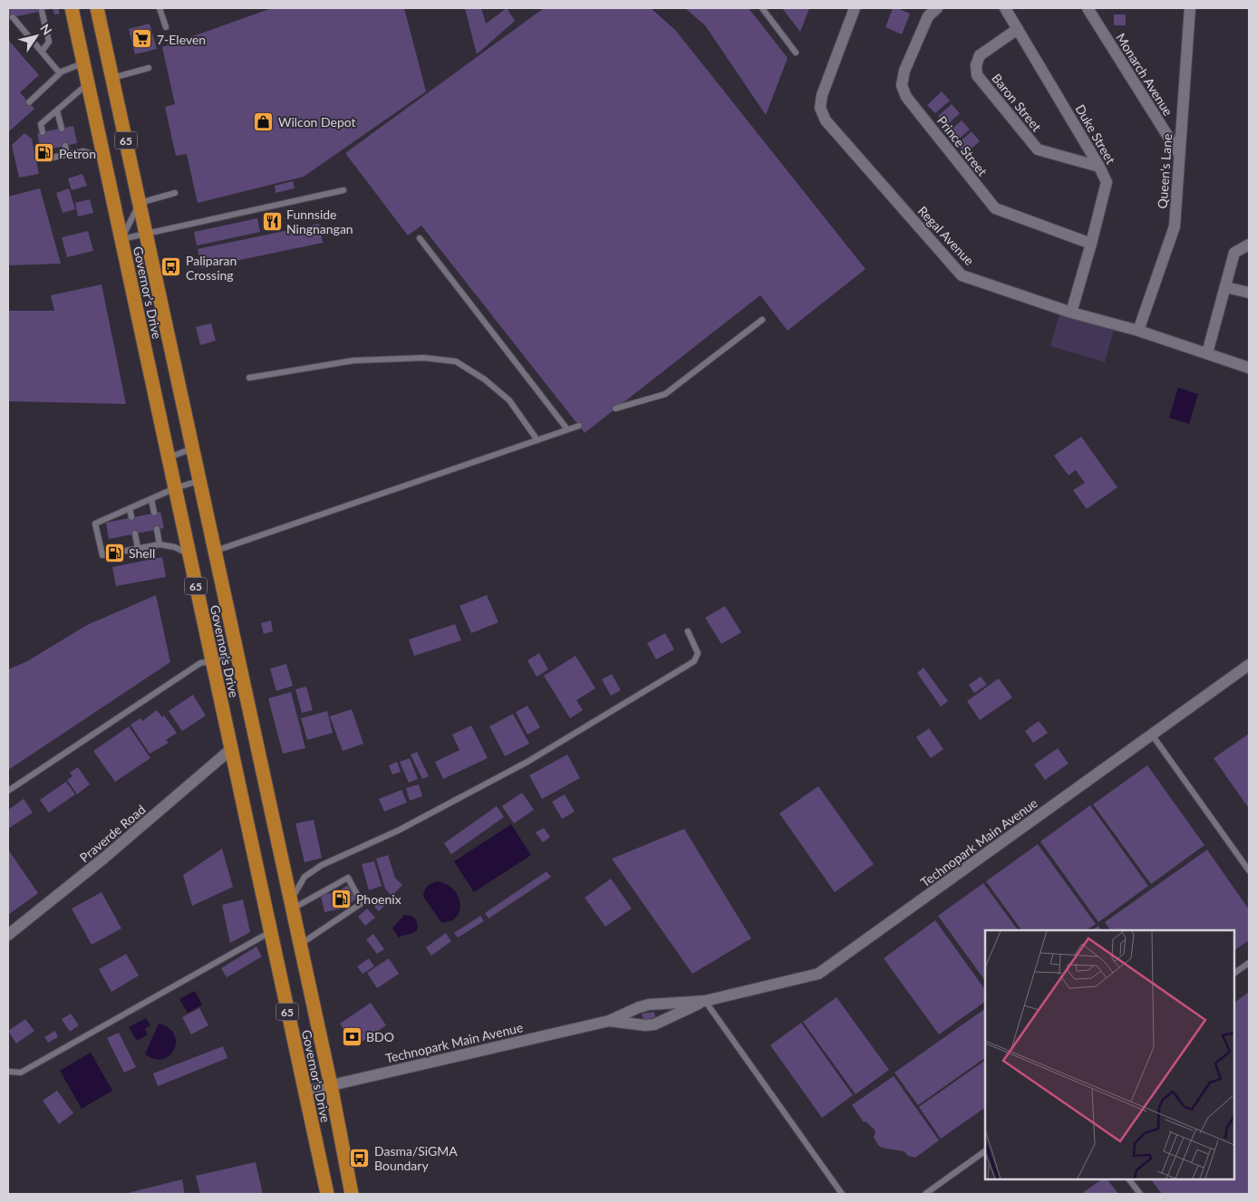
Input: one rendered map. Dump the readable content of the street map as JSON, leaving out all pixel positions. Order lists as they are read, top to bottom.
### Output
{
  "streets": {
    "highway": ["65", "Governor's Drive"],
    "street": [
      "Monarch Avenue",
      "Baron Street",
      "Duke Street",
      "Prince Street",
      "Queen's Lane",
      "Regal Avenue",
      "Praverde Road",
      "Technopark Main Avenue"
    ]
  },
  "crossings": [
    ["Monarch Avenue", "Queen's Lane"],
    ["Baron Street", "Duke Street"],
    ["Duke Street", "Prince Street"],
    ["Duke Street", "Regal Avenue"],
    ["Queen's Lane", "Regal Avenue"],
    ["Governor's Drive", "Praverde Road"],
    ["Governor's Drive", "Technopark Main Avenue"]
  ],
  "places": {
    "supermarket": ["7-Eleven"],
    "shop": ["Wilcon Depot"],
    "fuel station": ["Petron", "Shell", "Phoenix"],
    "restaurant": ["Funnside Ningnangan"],
    "bus stop": ["Paliparan Crossing", "Dasma/SiGMA Boundary"],
    "bank": ["BDO"]
  },
  "north": "top right"
}
